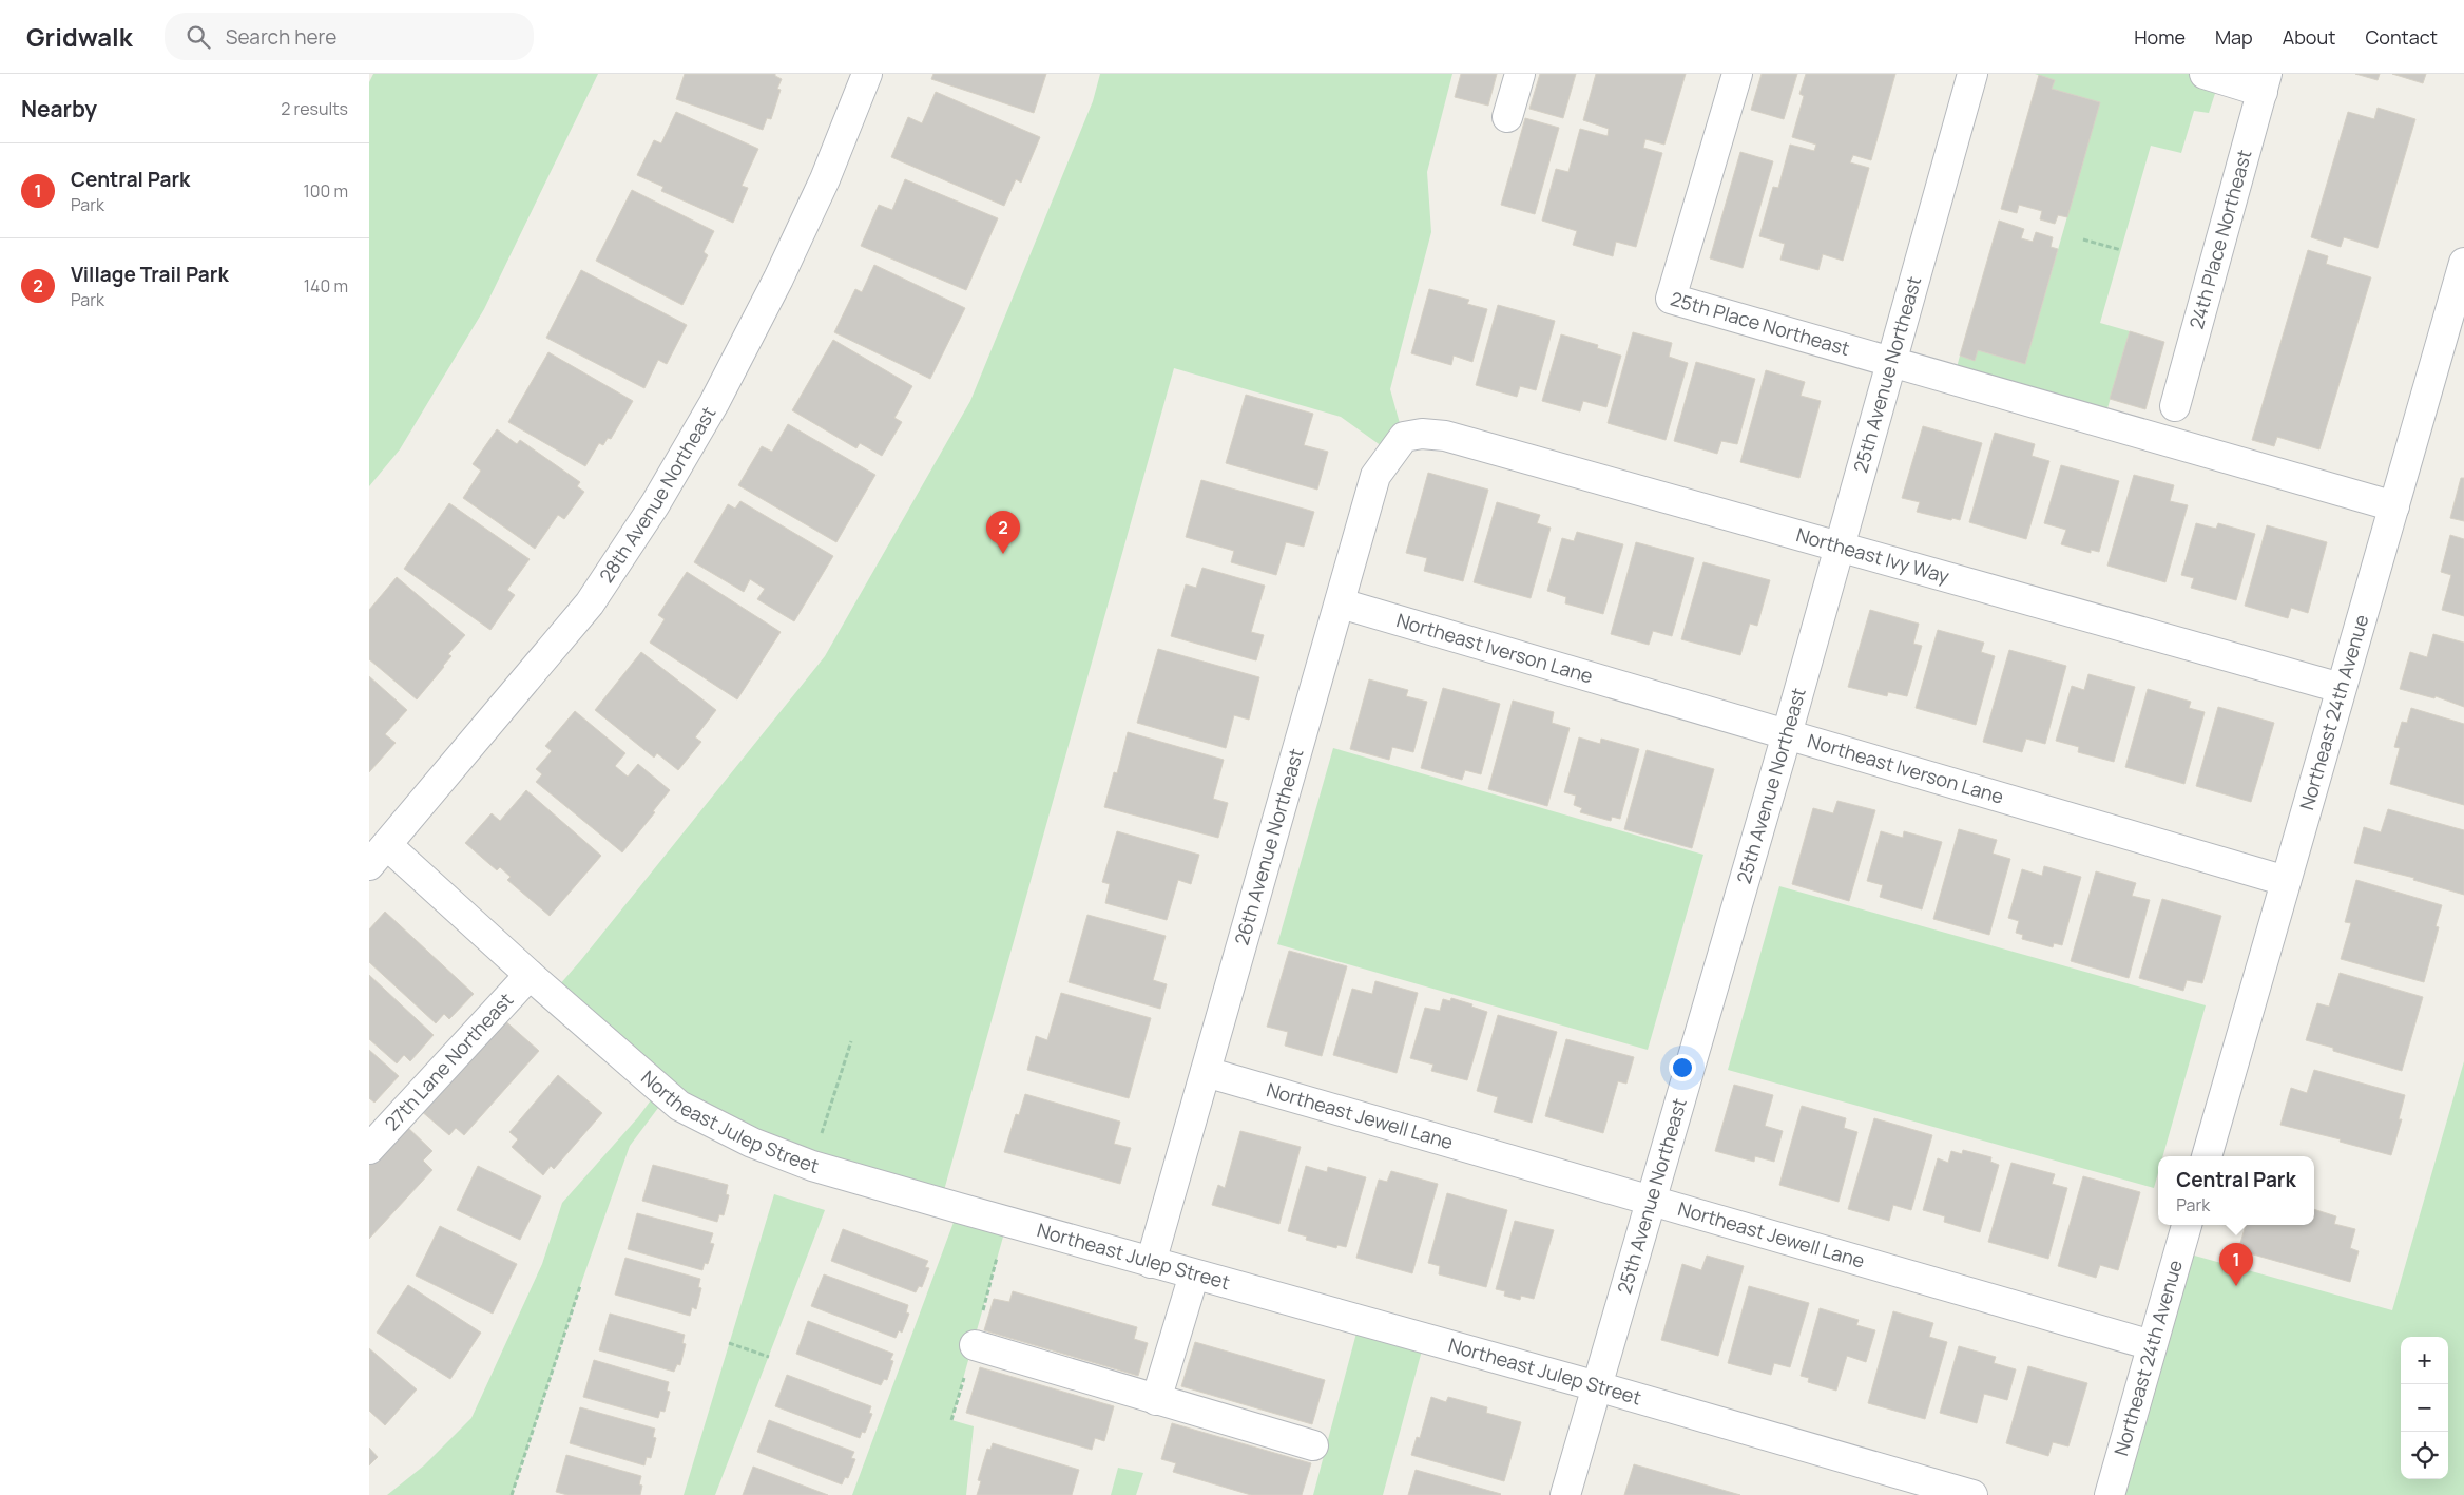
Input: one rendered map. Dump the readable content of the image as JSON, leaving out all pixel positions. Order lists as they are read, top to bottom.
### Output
{
  "streets": {
    "street": [
      "24th Place Northeast",
      "25th Place Northeast",
      "25th Avenue Northeast",
      "28th Avenue Northeast",
      "Northeast Ivy Way",
      "Northeast Iverson Lane",
      "Northeast 24th Avenue",
      "26th Avenue Northeast",
      "27th Lane Northeast",
      "Northeast Jewell Lane",
      "Northeast Julep Street"
    ]
  },
  "crossings": [
    ["25th Place Northeast", "25th Avenue Northeast"],
    ["25th Avenue Northeast", "Northeast Ivy Way"],
    ["25th Avenue Northeast", "Northeast Iverson Lane"],
    ["25th Avenue Northeast", "Northeast Jewell Lane"],
    ["25th Avenue Northeast", "Northeast Julep Street"],
    ["28th Avenue Northeast", "Northeast Julep Street"],
    ["Northeast Ivy Way", "Northeast 24th Avenue"],
    ["Northeast Ivy Way", "26th Avenue Northeast"],
    ["Northeast Iverson Lane", "Northeast 24th Avenue"],
    ["Northeast Iverson Lane", "26th Avenue Northeast"],
    ["Northeast 24th Avenue", "Northeast Jewell Lane"],
    ["26th Avenue Northeast", "Northeast Jewell Lane"],
    ["26th Avenue Northeast", "Northeast Julep Street"],
    ["27th Lane Northeast", "Northeast Julep Street"]
  ],
  "page": {
    "header": "Gridwalk",
    "search": "Search here",
    "nav": [
      "Home",
      "Map",
      "About",
      "Contact"
    ],
    "heading": ["Nearby", "2 results"],
    "list": [
      {
        "mark": "1",
        "name": "Central Park",
        "note": "Park",
        "value": "100 m"
      },
      {
        "mark": "2",
        "name": "Village Trail Park",
        "note": "Park",
        "value": "140 m"
      }
    ],
    "pins": ["2", "1"],
    "popup": ["Central Park", "Park"],
    "map_buttons": ["+", "−"]
  }
}
